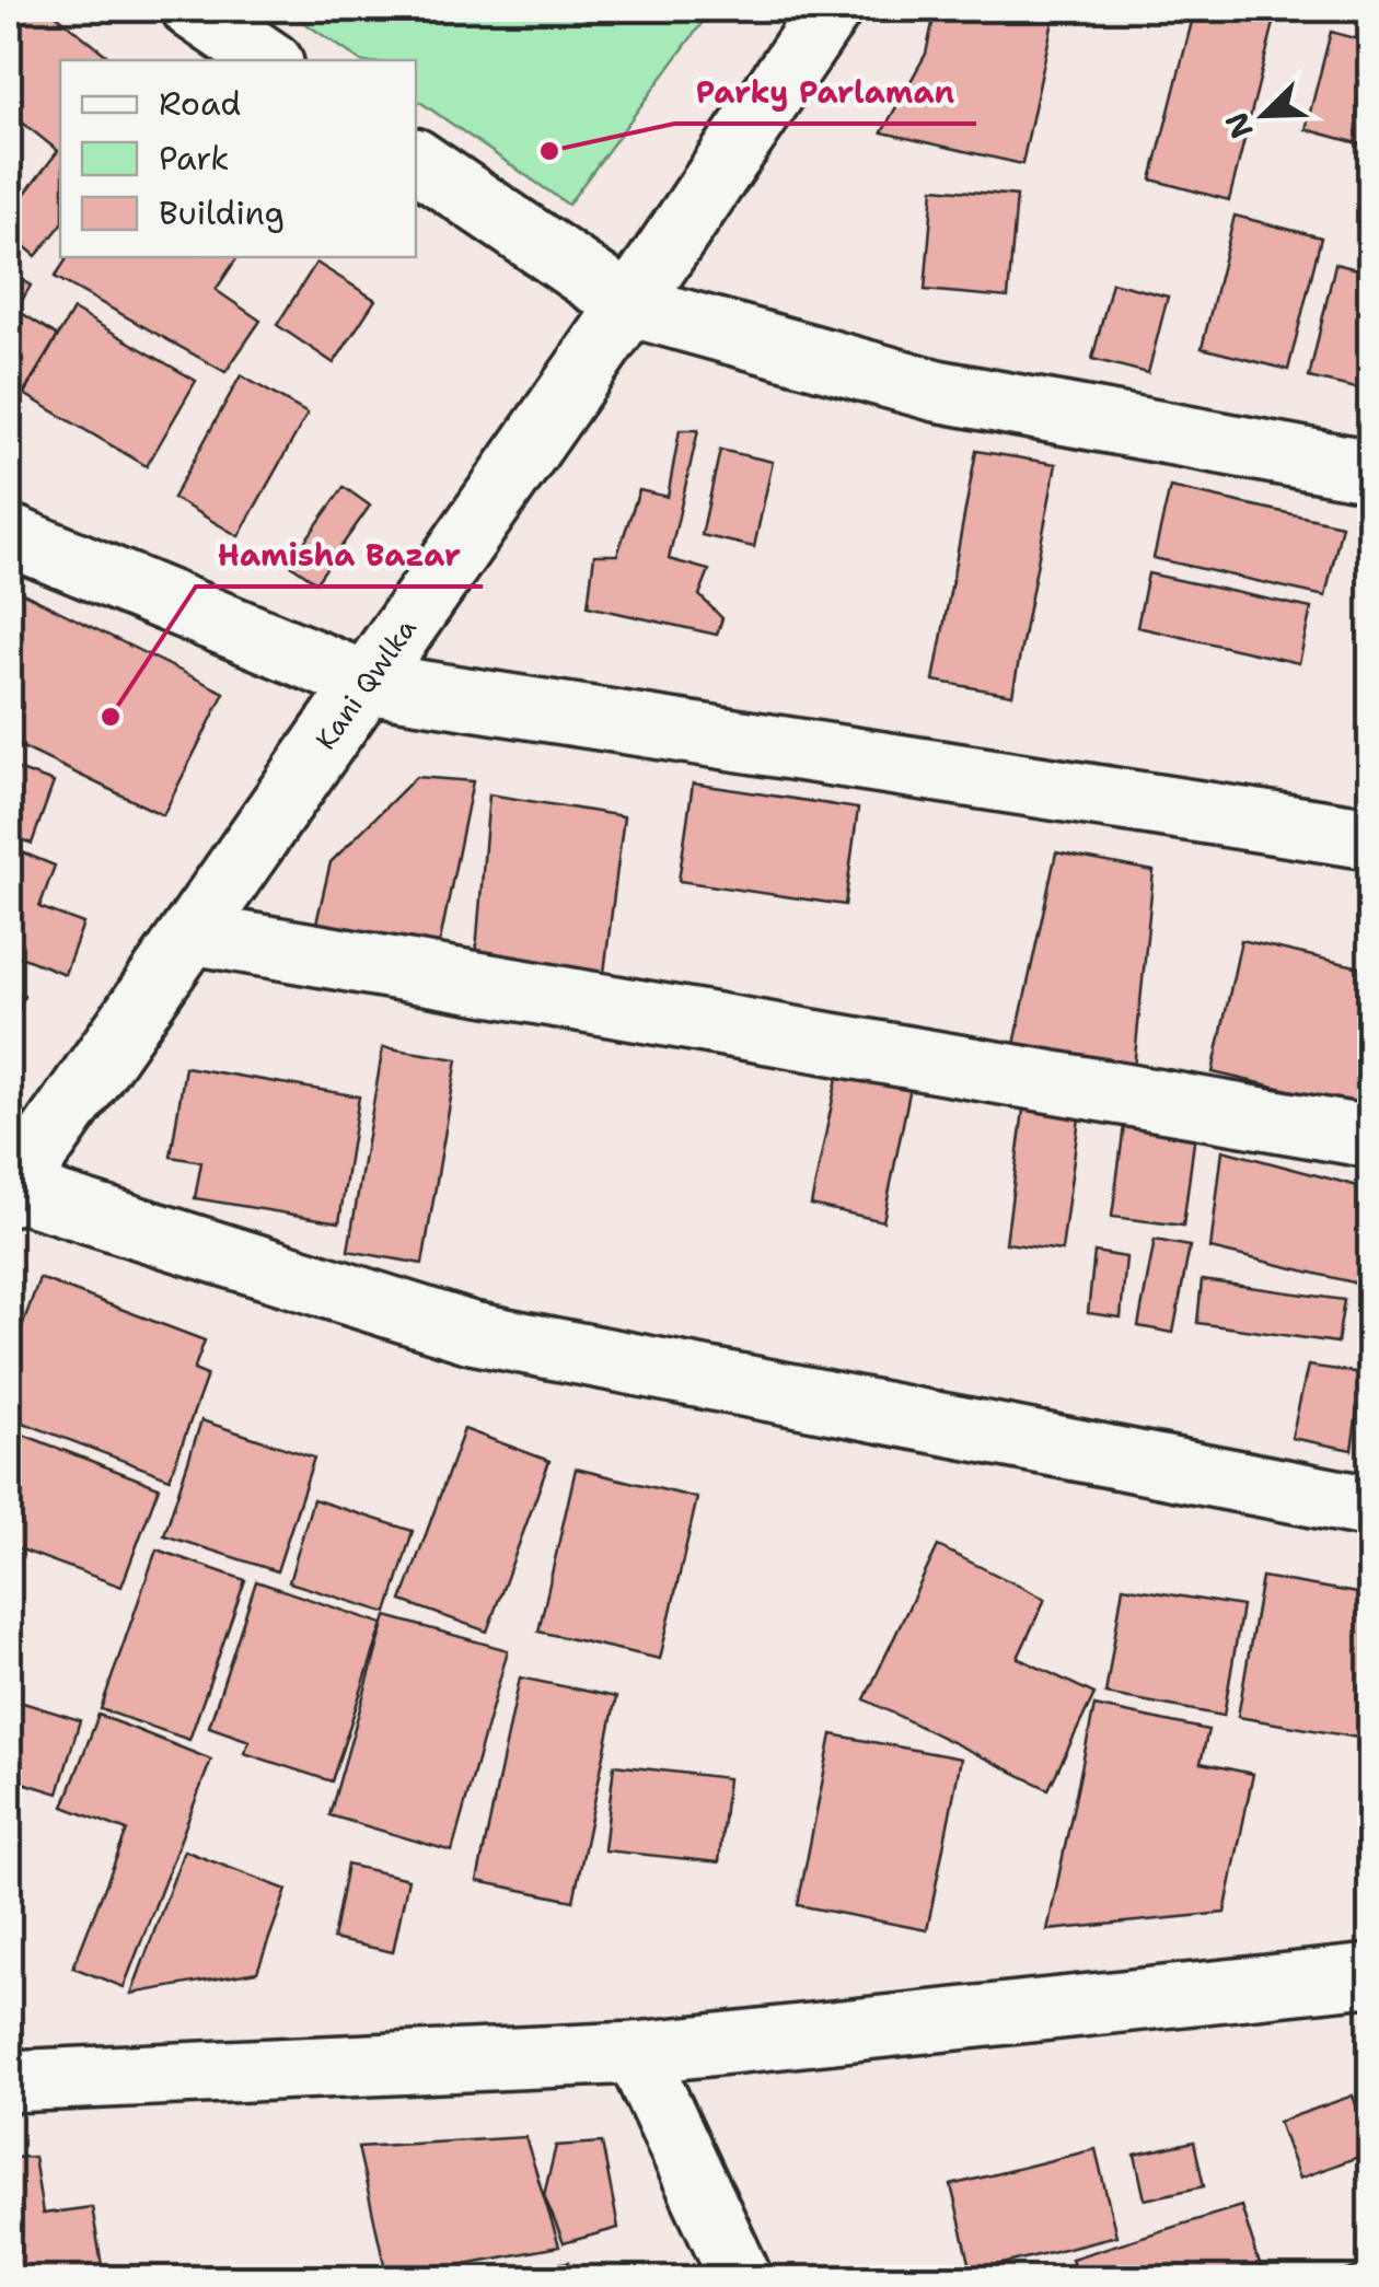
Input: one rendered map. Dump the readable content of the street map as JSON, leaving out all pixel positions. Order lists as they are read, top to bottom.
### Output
{
  "streets": {
    "street": ["Kani Qwlka"]
  },
  "places": ["Parky Parlaman", "Hamisha Bazar"],
  "legend": ["Road", "Park", "Building"],
  "north": "bottom left"
}
